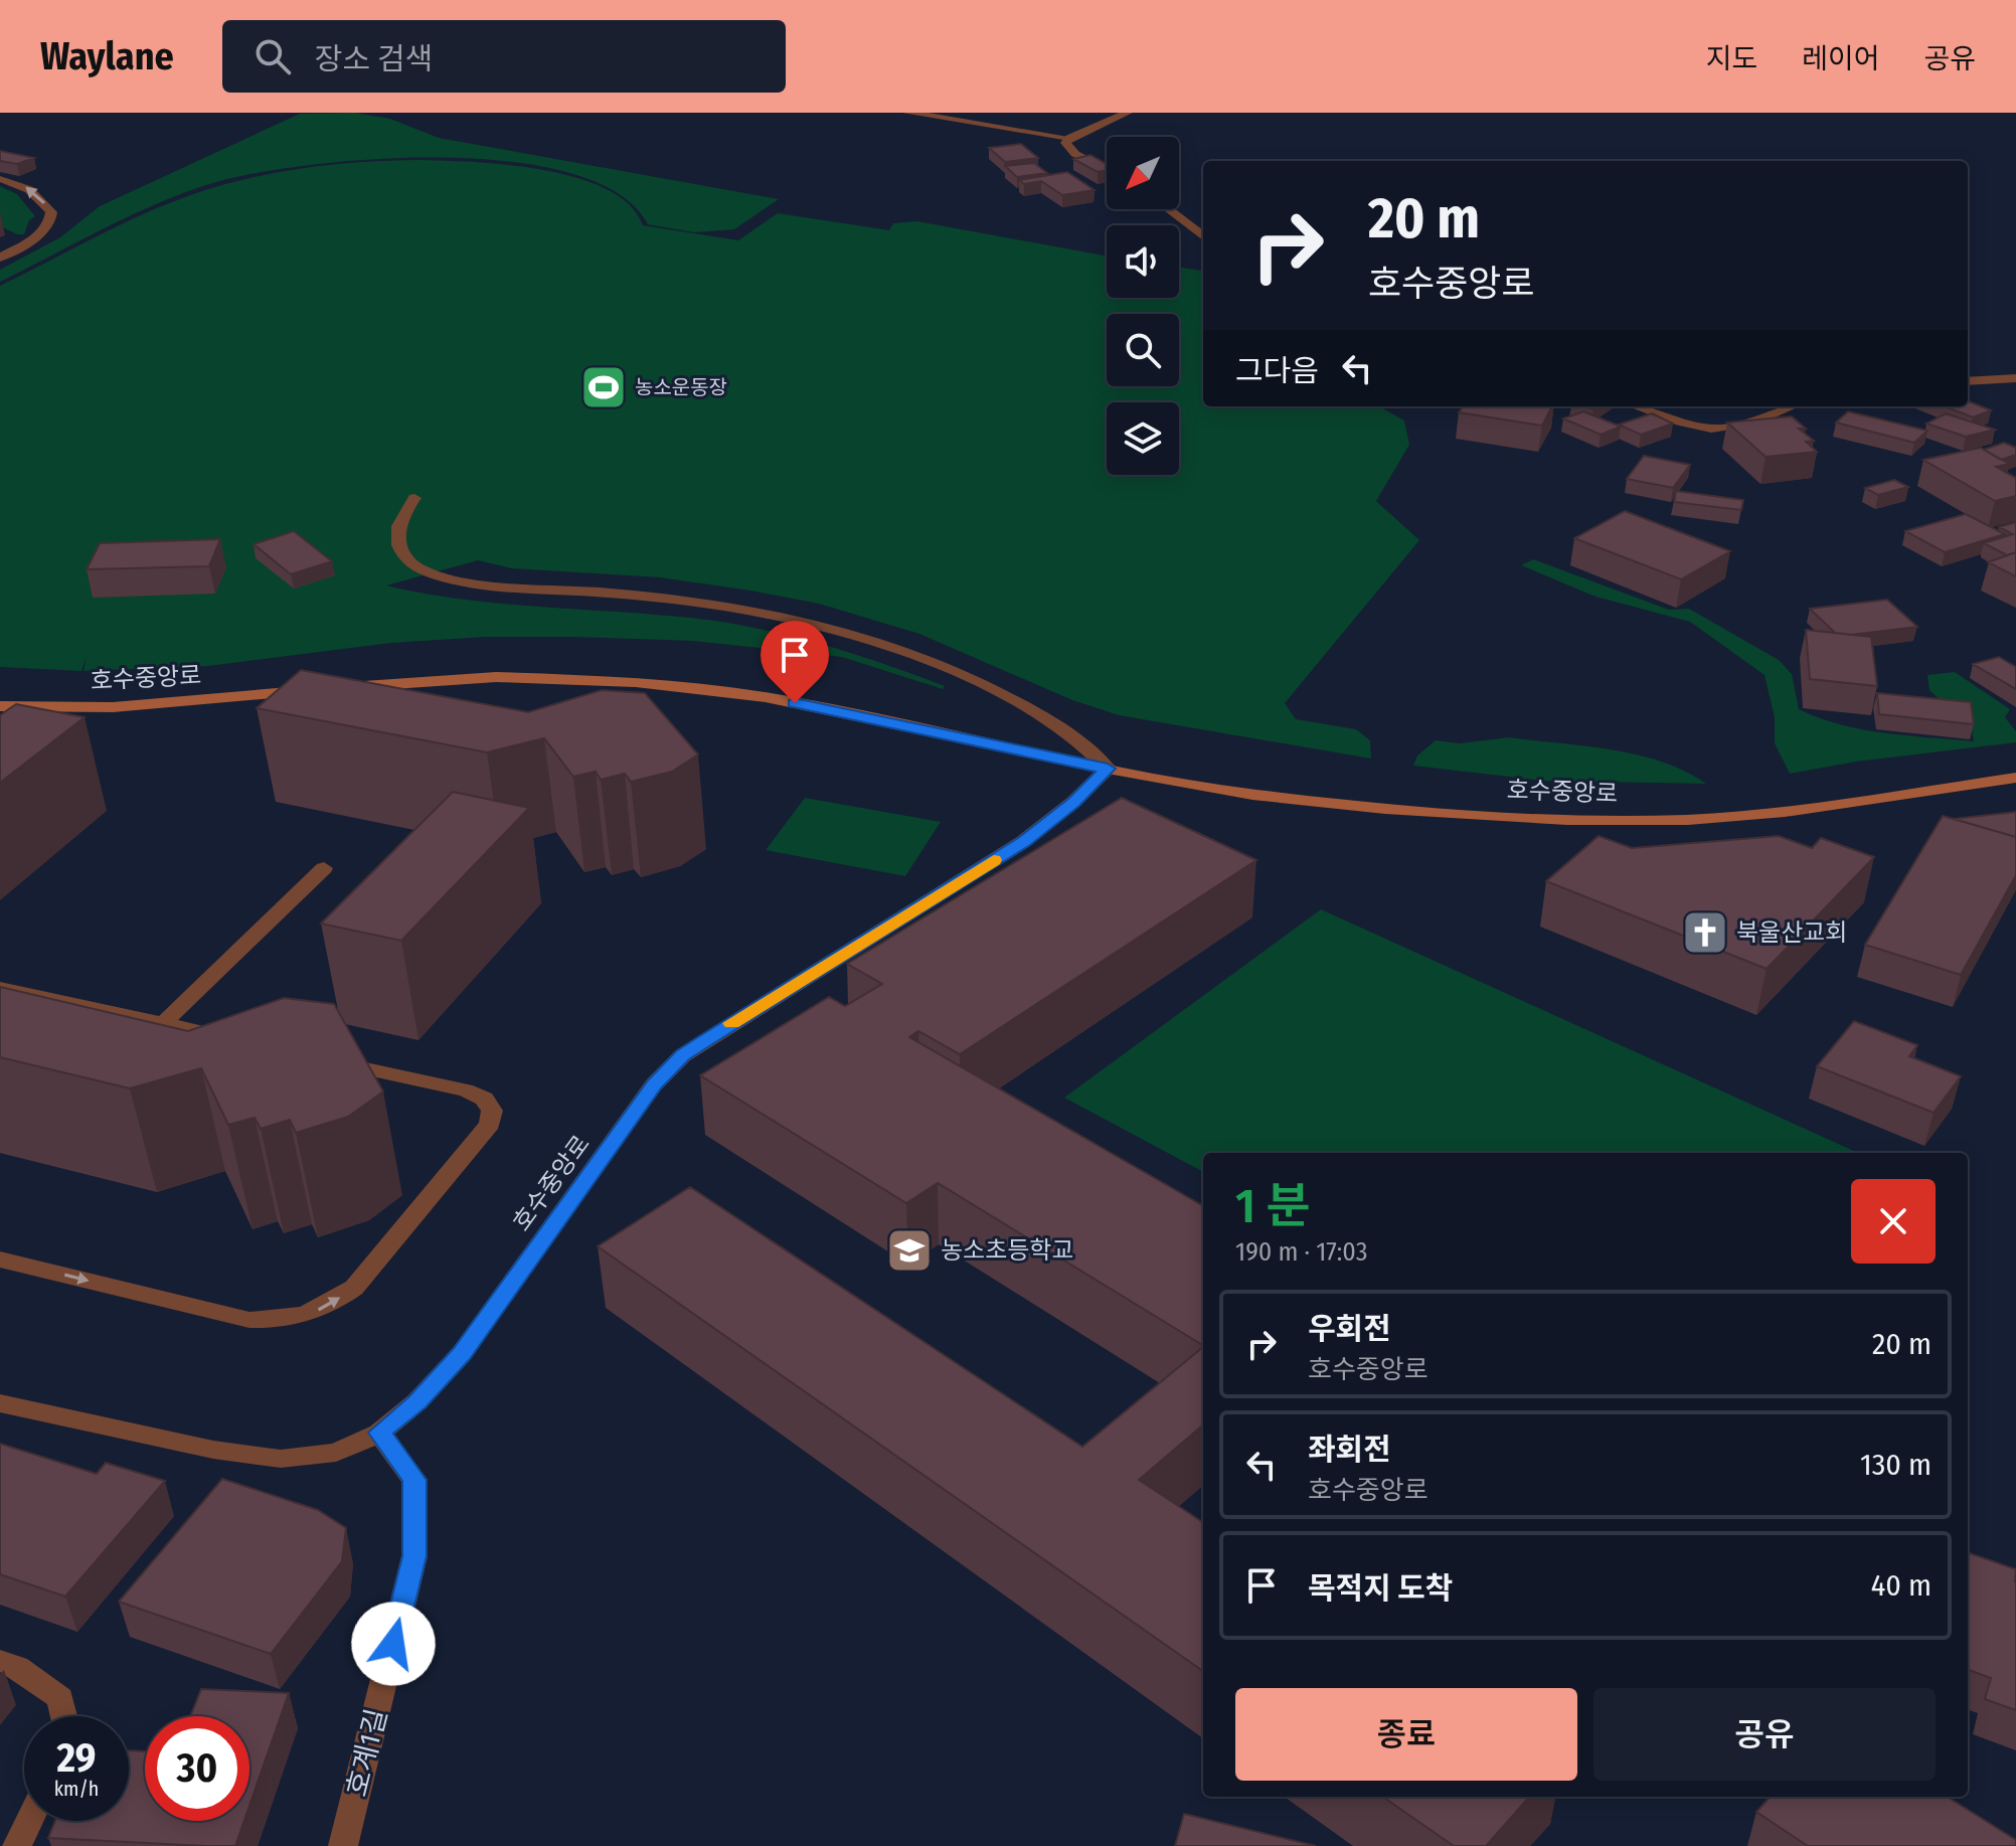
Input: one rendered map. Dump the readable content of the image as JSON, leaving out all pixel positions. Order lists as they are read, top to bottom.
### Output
{
  "streets": {
    "street": ["호수중앙로", "호계1길"]
  },
  "crossings": [
    ["호수중앙로", "호계1길"]
  ],
  "places": {
    "sports": ["농소운동장"],
    "church": ["북울산교회"],
    "school or university": ["농소초등학교"]
  },
  "north": "bottom left",
  "page": {
    "header": "Waylane",
    "search": "장소 검색",
    "nav": ["지도", "레이어", "공유"],
    "turn": ["20 m", "호수중앙로"],
    "then": "그다음",
    "heading": ["1 분", "190 m · 17:03"],
    "list": [
      {
        "name": "우회전",
        "note": "호수중앙로",
        "value": "20 m"
      },
      {
        "name": "좌회전",
        "note": "호수중앙로",
        "value": "130 m"
      },
      {
        "name": "목적지 도착",
        "value": "40 m"
      }
    ],
    "buttons": ["종료", "공유"],
    "speed": "29 km/h",
    "limit": "30"
  }
}
